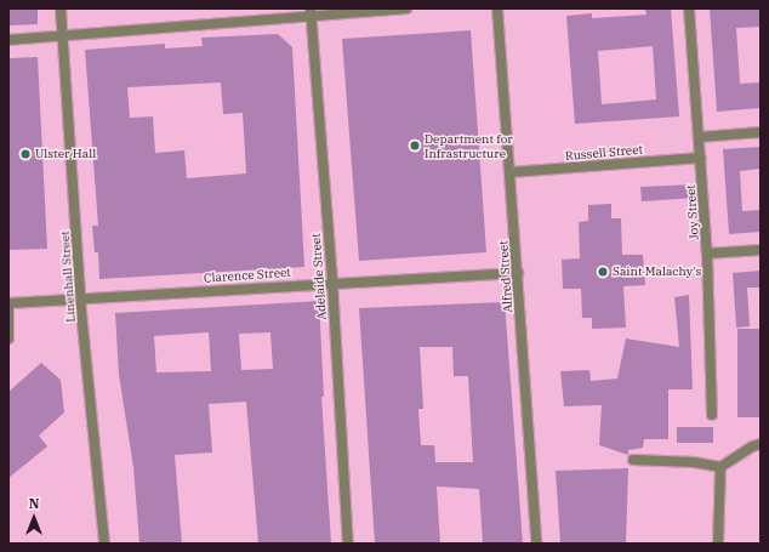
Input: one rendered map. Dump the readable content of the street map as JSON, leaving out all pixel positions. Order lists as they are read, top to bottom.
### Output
{
  "streets": {
    "street": [
      "Russell Street",
      "Joy Street",
      "Clarence Street",
      "Linenhall Street",
      "Adelaide Street",
      "Alfred Street"
    ]
  },
  "crossings": [
    ["Russell Street", "Joy Street"],
    ["Russell Street", "Alfred Street"],
    ["Clarence Street", "Linenhall Street"],
    ["Clarence Street", "Adelaide Street"],
    ["Clarence Street", "Alfred Street"]
  ],
  "places": ["Department for Infrastructure", "Ulster Hall", "Saint Malachy's"],
  "north": "top"
}
